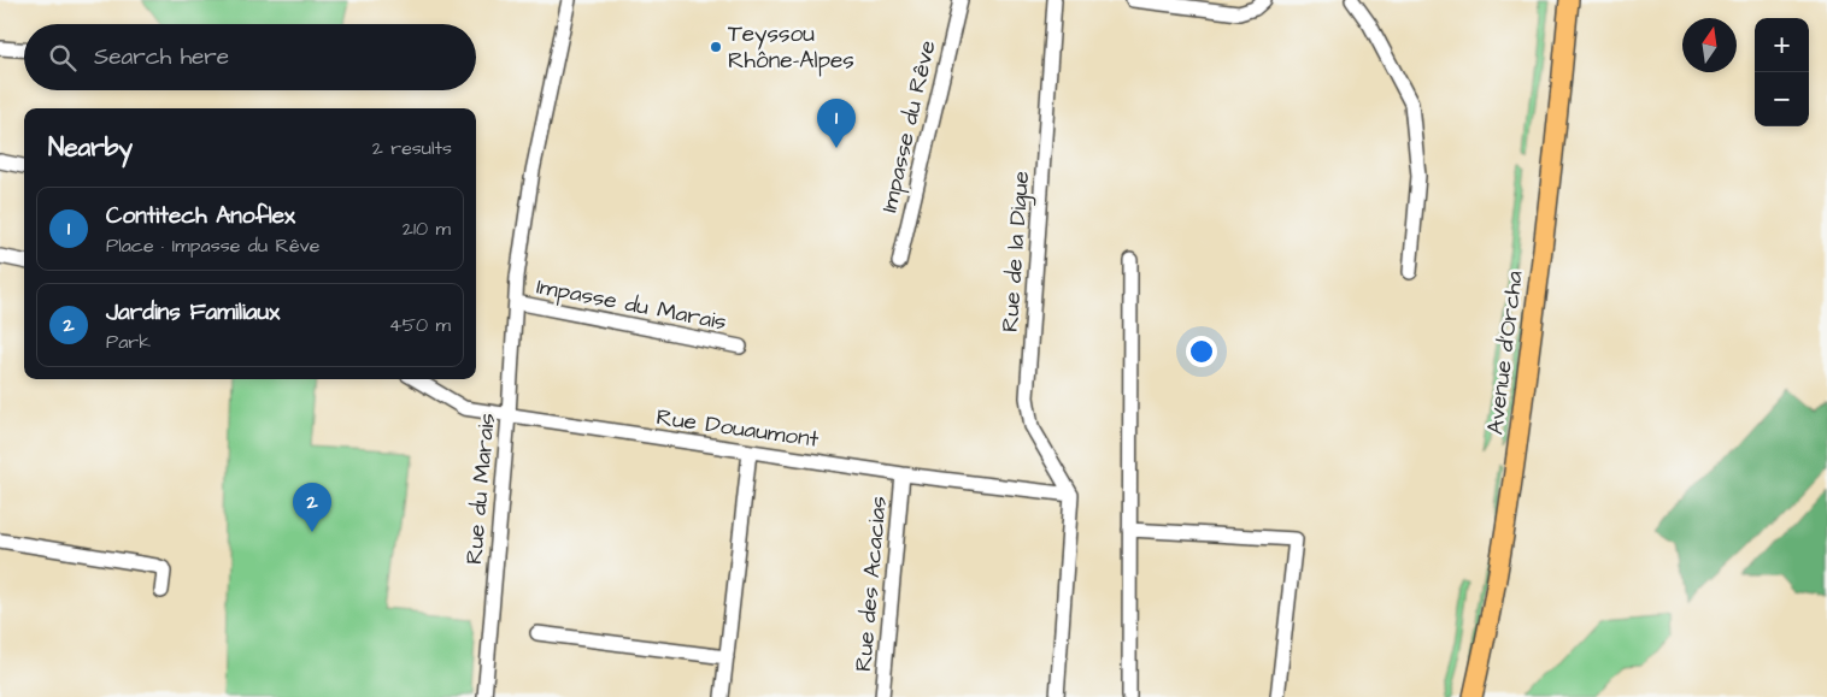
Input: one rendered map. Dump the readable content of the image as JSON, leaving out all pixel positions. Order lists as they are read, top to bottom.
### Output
{
  "streets": {
    "main road": ["Avenue d'Orcha"],
    "street": [
      "Impasse du Rêve",
      "Rue de la Digue",
      "Impasse du Marais",
      "Rue Douaumont",
      "Rue du Marais",
      "Rue des Acacias"
    ]
  },
  "crossings": [
    ["Rue de la Digue", "Rue Douaumont"],
    ["Impasse du Marais", "Rue du Marais"],
    ["Rue Douaumont", "Rue du Marais"],
    ["Rue Douaumont", "Rue des Acacias"]
  ],
  "places": ["Teyssou Rhône-Alpes"],
  "north": "top",
  "page": {
    "map_buttons": ["+", "−"],
    "search": "Search here",
    "pins": ["1", "2"],
    "heading": ["Nearby", "2 results"],
    "list": [
      {
        "mark": "1",
        "name": "Contitech Anoflex",
        "note": "Place · Impasse du Rêve",
        "value": "210 m"
      },
      {
        "mark": "2",
        "name": "Jardins Familiaux",
        "note": "Park",
        "value": "450 m"
      }
    ]
  }
}
